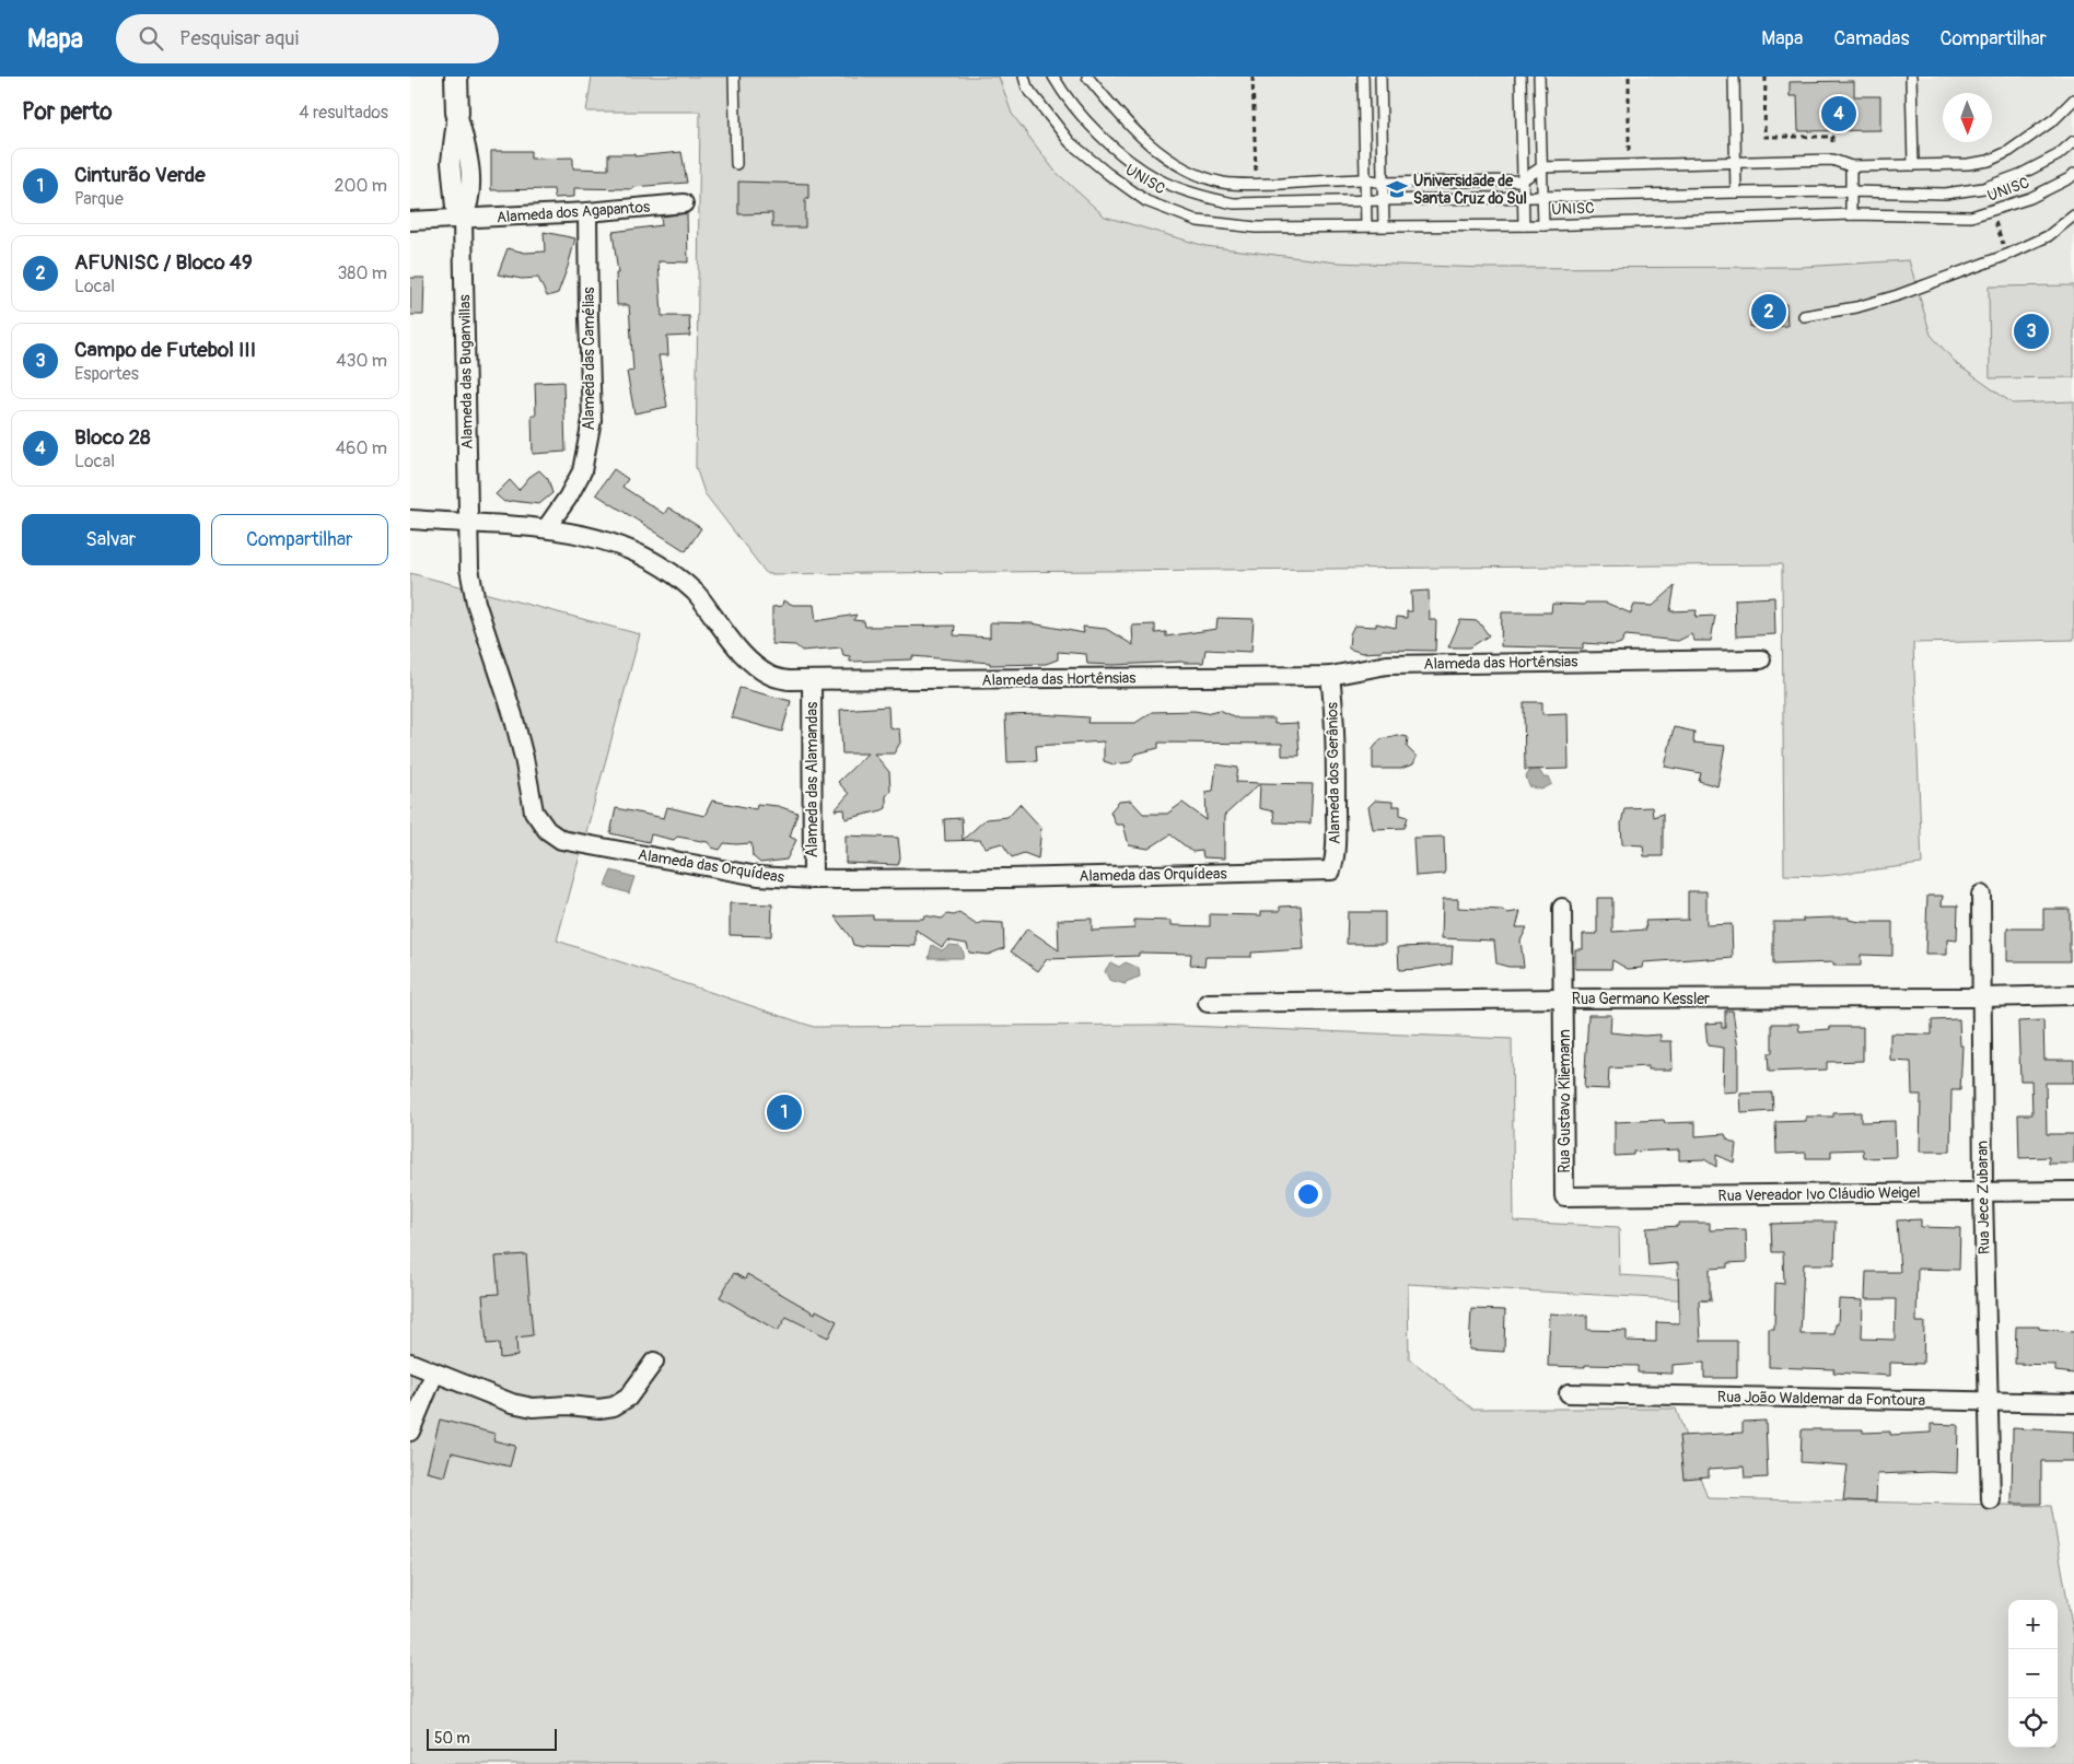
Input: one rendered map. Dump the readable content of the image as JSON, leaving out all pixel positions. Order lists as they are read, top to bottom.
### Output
{
  "streets": {
    "street": [
      "Alameda dos Agapantos",
      "Alameda das Camélias",
      "Alameda das Buganvillas",
      "Alameda das Hortênsias",
      "Alameda dos Gerânios",
      "Alameda das Alamandas",
      "Alameda das Orquídeas",
      "Rua Germano Kessler",
      "Rua Gustavo Kliemann",
      "Rua Vereador Ivo Cláudio Weigel",
      "Rua Jece Zubaran",
      "Rua João Waldemar da Fontoura"
    ],
    "lane": ["UNISC"]
  },
  "crossings": [
    ["Alameda dos Agapantos", "Alameda das Camélias"],
    ["Alameda dos Agapantos", "Alameda das Buganvillas"],
    ["Alameda das Camélias", "Alameda das Hortênsias"],
    ["Alameda das Buganvillas", "Alameda das Hortênsias"],
    ["Alameda das Buganvillas", "Alameda das Orquídeas"],
    ["Alameda das Hortênsias", "Alameda dos Gerânios"],
    ["Alameda das Hortênsias", "Alameda das Alamandas"],
    ["Alameda das Hortênsias", "Alameda das Orquídeas"],
    ["Alameda dos Gerânios", "Alameda das Orquídeas"],
    ["Alameda das Alamandas", "Alameda das Orquídeas"],
    ["Rua Germano Kessler", "Rua Gustavo Kliemann"],
    ["Rua Germano Kessler", "Rua Jece Zubaran"],
    ["Rua Gustavo Kliemann", "Rua Vereador Ivo Cláudio Weigel"],
    ["Rua Vereador Ivo Cláudio Weigel", "Rua Jece Zubaran"],
    ["Rua Jece Zubaran", "Rua João Waldemar da Fontoura"]
  ],
  "places": {
    "school or university": ["Universidade de Santa Cruz do Sul"]
  },
  "scale_bar": "50 m",
  "north": "bottom",
  "page": {
    "header": "Mapa",
    "search": "Pesquisar aqui",
    "nav": ["Mapa", "Camadas", "Compartilhar"],
    "heading": ["Por perto", "4 resultados"],
    "pins": [
      "4",
      "2",
      "3",
      "1"
    ],
    "list": [
      {
        "mark": "1",
        "name": "Cinturão Verde",
        "note": "Parque",
        "value": "200 m"
      },
      {
        "mark": "2",
        "name": "AFUNISC / Bloco 49",
        "note": "Local",
        "value": "380 m"
      },
      {
        "mark": "3",
        "name": "Campo de Futebol III",
        "note": "Esportes",
        "value": "430 m"
      },
      {
        "mark": "4",
        "name": "Bloco 28",
        "note": "Local",
        "value": "460 m"
      }
    ],
    "buttons": ["Salvar", "Compartilhar"],
    "map_buttons": ["+", "−"],
    "scale": "50 m"
  }
}
